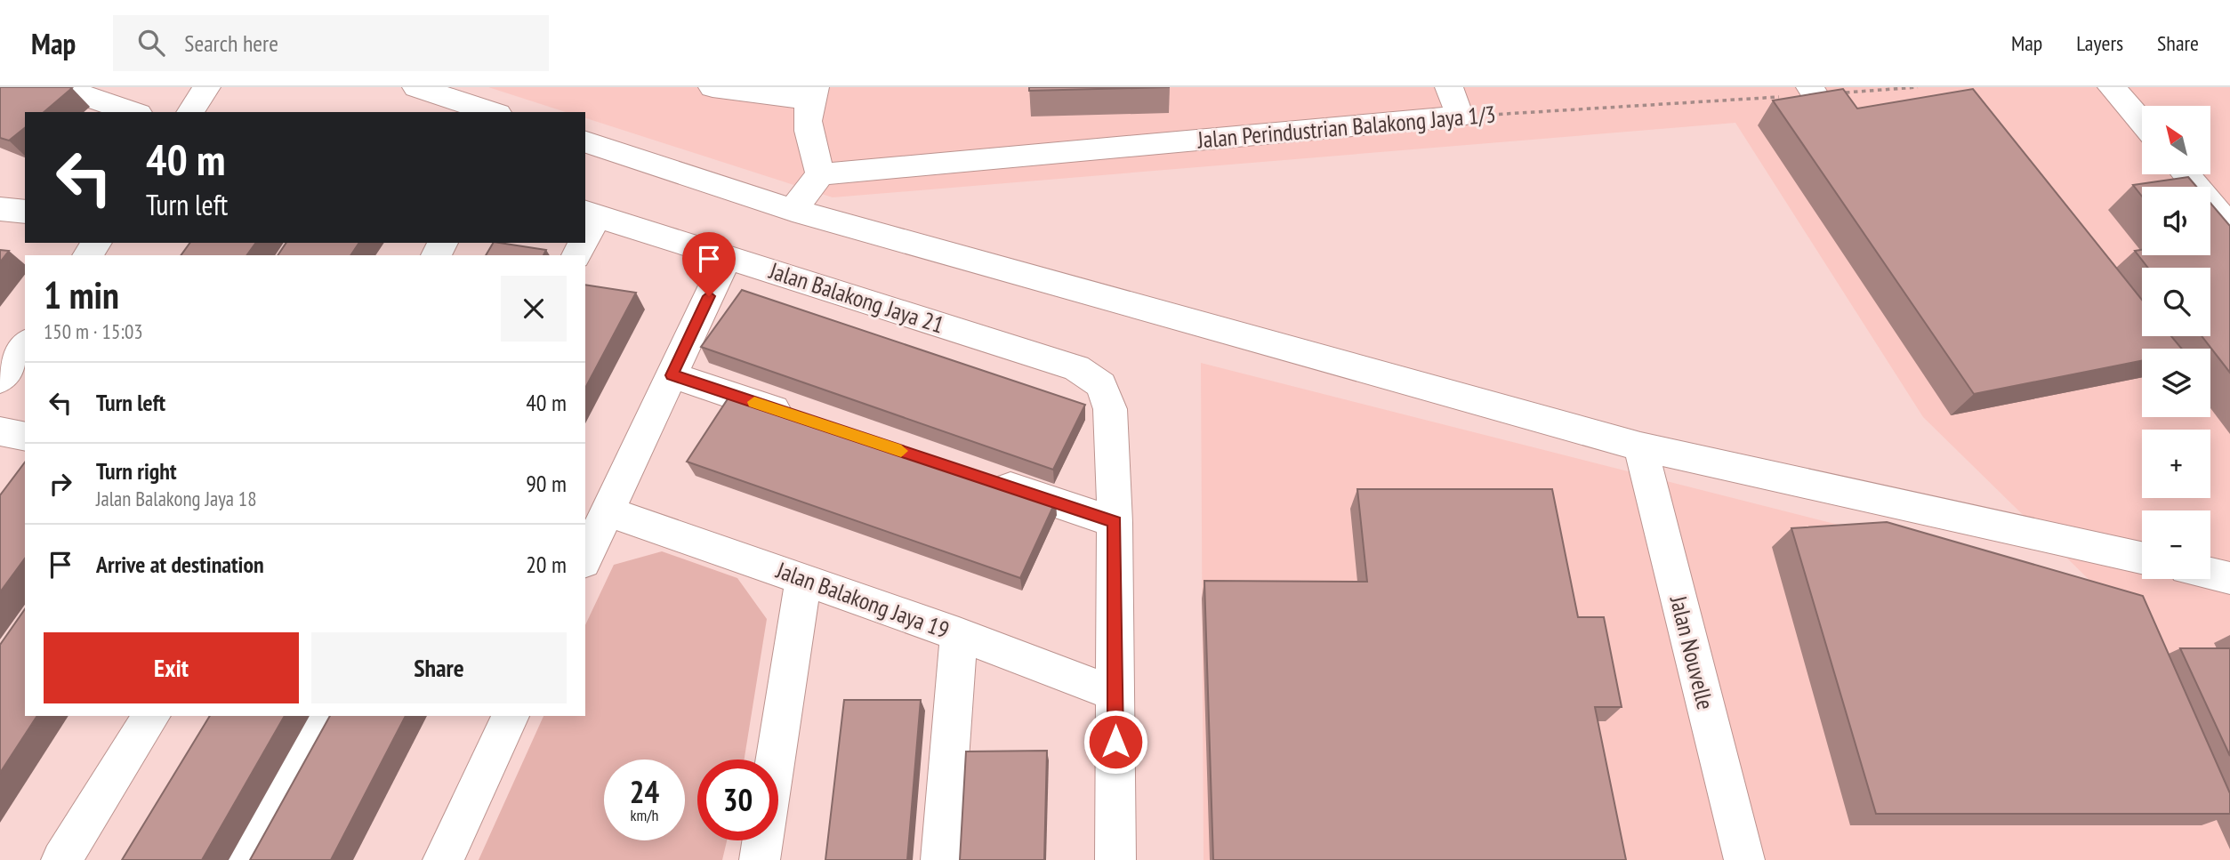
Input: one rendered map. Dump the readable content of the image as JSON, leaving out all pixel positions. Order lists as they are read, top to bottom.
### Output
{
  "streets": {
    "street": [
      "Jalan Perindustrian Balakong Jaya 1/3",
      "Jalan Balakong Jaya 21",
      "Jalan Balakong Jaya 19",
      "Jalan Nouvelle"
    ]
  },
  "north": "top left",
  "page": {
    "header": "Map",
    "search": "Search here",
    "nav": ["Map", "Layers", "Share"],
    "map_buttons": ["+", "−"],
    "turn": ["40 m", "Turn left"],
    "heading": ["1 min", "150 m · 15:03"],
    "list": [
      {
        "name": "Turn left",
        "value": "40 m"
      },
      {
        "name": "Turn right",
        "note": "Jalan Balakong Jaya 18",
        "value": "90 m"
      },
      {
        "name": "Arrive at destination",
        "value": "20 m"
      }
    ],
    "buttons": ["Exit", "Share"],
    "speed": "24 km/h",
    "limit": "30"
  }
}
